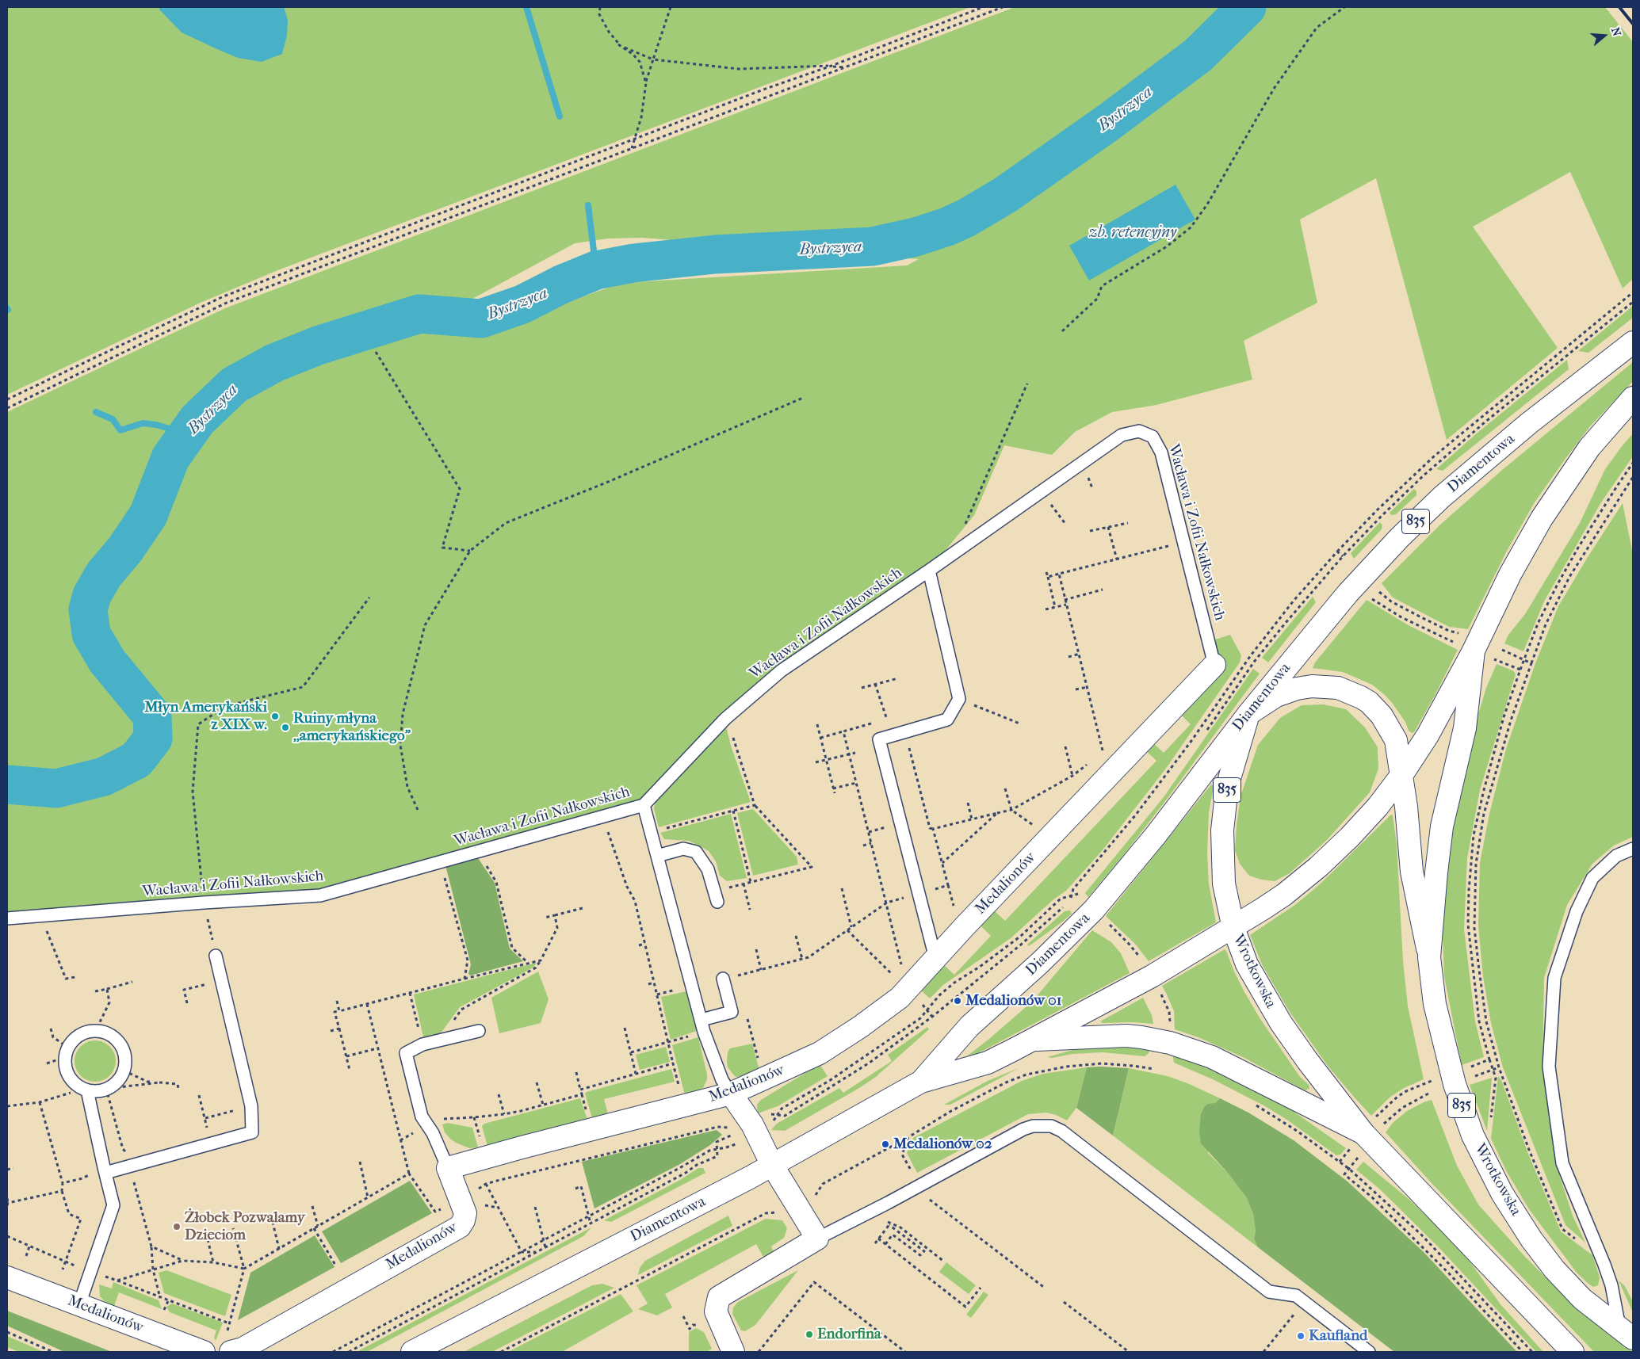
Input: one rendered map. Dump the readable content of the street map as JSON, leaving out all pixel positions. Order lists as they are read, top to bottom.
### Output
{
  "streets": {
    "street": [
      "Diamentowa",
      "835",
      "Medalionów",
      "Wrotkowska"
    ],
    "lane": ["Wacława i Zofii Nałkowskich"]
  },
  "crossings": [
    ["Diamentowa", "835"],
    ["Diamentowa", "Wrotkowska"],
    ["835", "Wrotkowska"],
    ["Wacława i Zofii Nałkowskich", "Medalionów"]
  ],
  "water": ["Bystrzyca", "zb. retencyjny"],
  "places": [
    "Młyn Amerykański z XIX w.",
    "Ruiny młyna ,,amerykańskiego\"",
    "Medalionów 01",
    "Medalionów 02",
    "Żłobek Pozwalamy Dzieciom",
    "Endorfina",
    "Kaufland"
  ],
  "north": "right"
}
